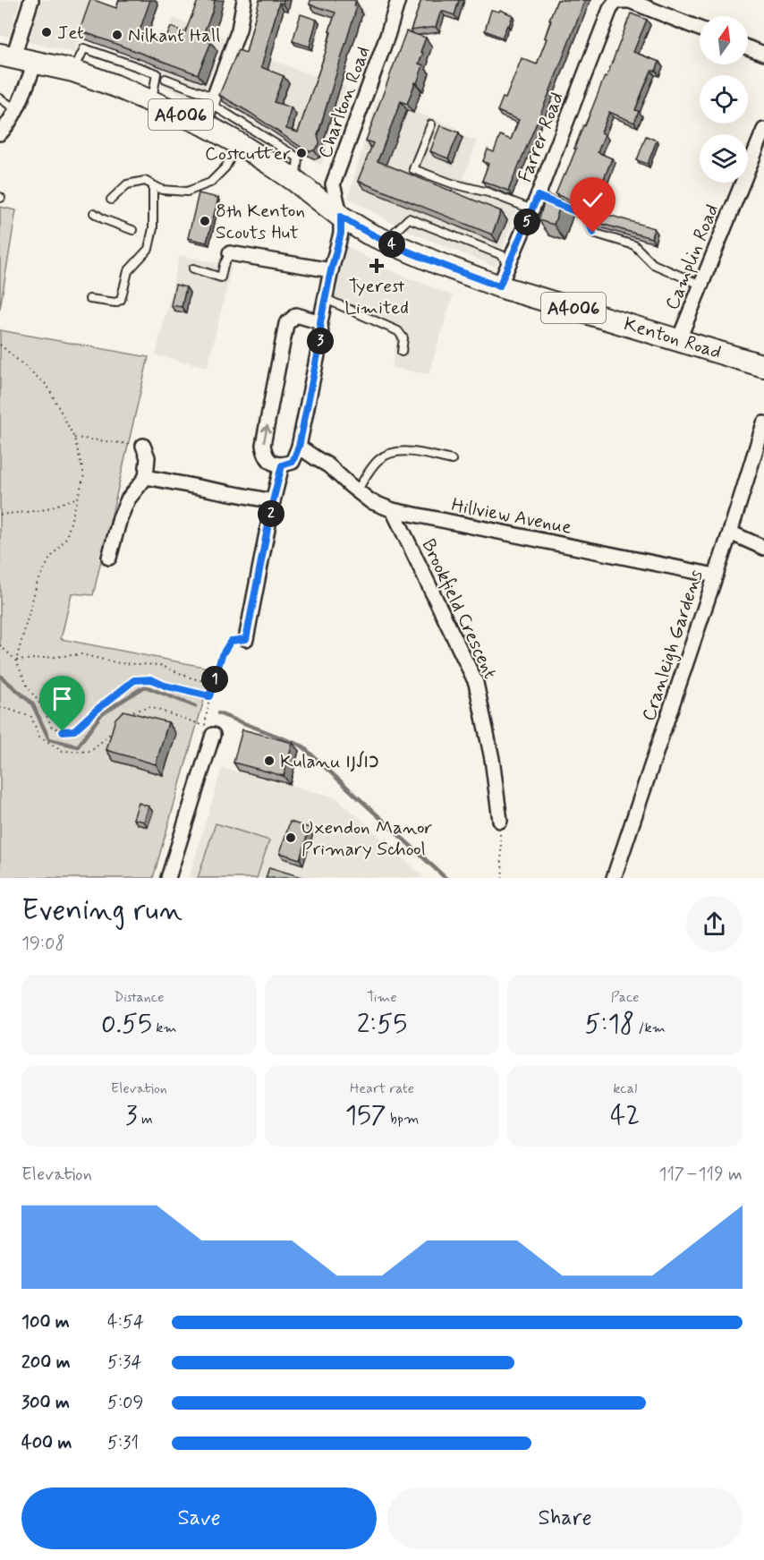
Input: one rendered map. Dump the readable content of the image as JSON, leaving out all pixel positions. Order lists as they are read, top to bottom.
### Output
{
  "streets": {
    "main road": ["A4006", "Kenton Road"],
    "street": [
      "Charlton Road",
      "Farrer Road",
      "Camplin Road",
      "Hillview Avenue",
      "Brookfield Crescent",
      "Cranleigh Gardens"
    ]
  },
  "crossings": [
    ["Charlton Road", "A4006"],
    ["Charlton Road", "Kenton Road"],
    ["Charlton Road", "Hillview Avenue"],
    ["A4006", "Kenton Road"],
    ["Farrer Road", "Kenton Road"],
    ["Camplin Road", "Kenton Road"],
    ["Hillview Avenue", "Brookfield Crescent"],
    ["Hillview Avenue", "Cranleigh Gardens"]
  ],
  "places": {
    "other": [
      "Jet",
      "Nilkant Hall",
      "Costcutter",
      "8th Kenton Scouts Hut",
      "Kulanu כולנו",
      "Uxendon Manor Primary School"
    ],
    "health": ["Tyerest Limited"]
  },
  "north": "top",
  "page": {
    "pins": [
      "5",
      "4",
      "3",
      "2",
      "1"
    ],
    "heading": ["Evening run", "19:08"],
    "stats": [
      ["Distance", "0.55 km"],
      ["Time", "2:55"],
      ["Pace", "5:18 /km"],
      ["Elevation", "3 m"],
      ["Heart rate", "157 bpm"],
      ["kcal", "42"]
    ],
    "chart": ["Elevation", "117–119 m"],
    "list": [
      {
        "name": "100 m",
        "note": "4:54"
      },
      {
        "name": "200 m",
        "note": "5:34"
      },
      {
        "name": "300 m",
        "note": "5:09"
      },
      {
        "name": "400 m",
        "note": "5:31"
      }
    ],
    "buttons": ["Save", "Share"]
  }
}
